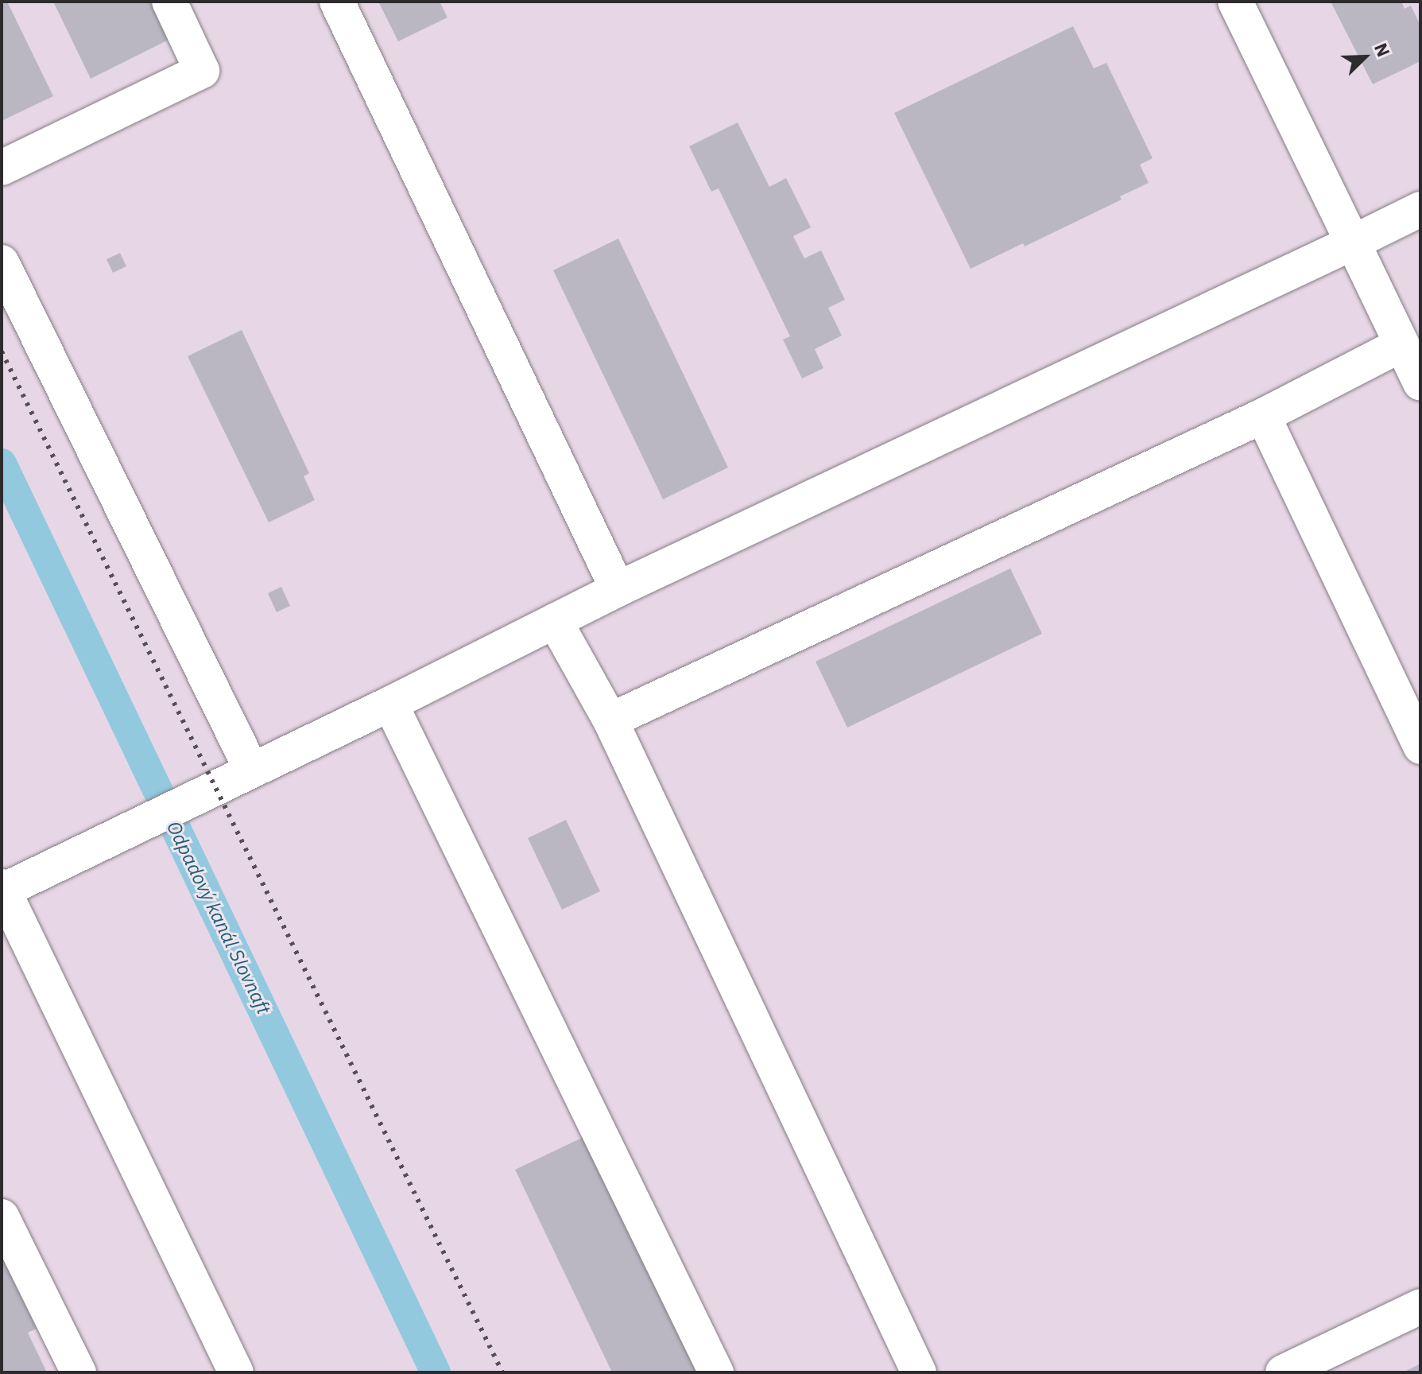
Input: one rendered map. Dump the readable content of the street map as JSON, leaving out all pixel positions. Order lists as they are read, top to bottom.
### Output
{
  "water": ["Odpadový kanál Slovnaft"],
  "north": "top right"
}
